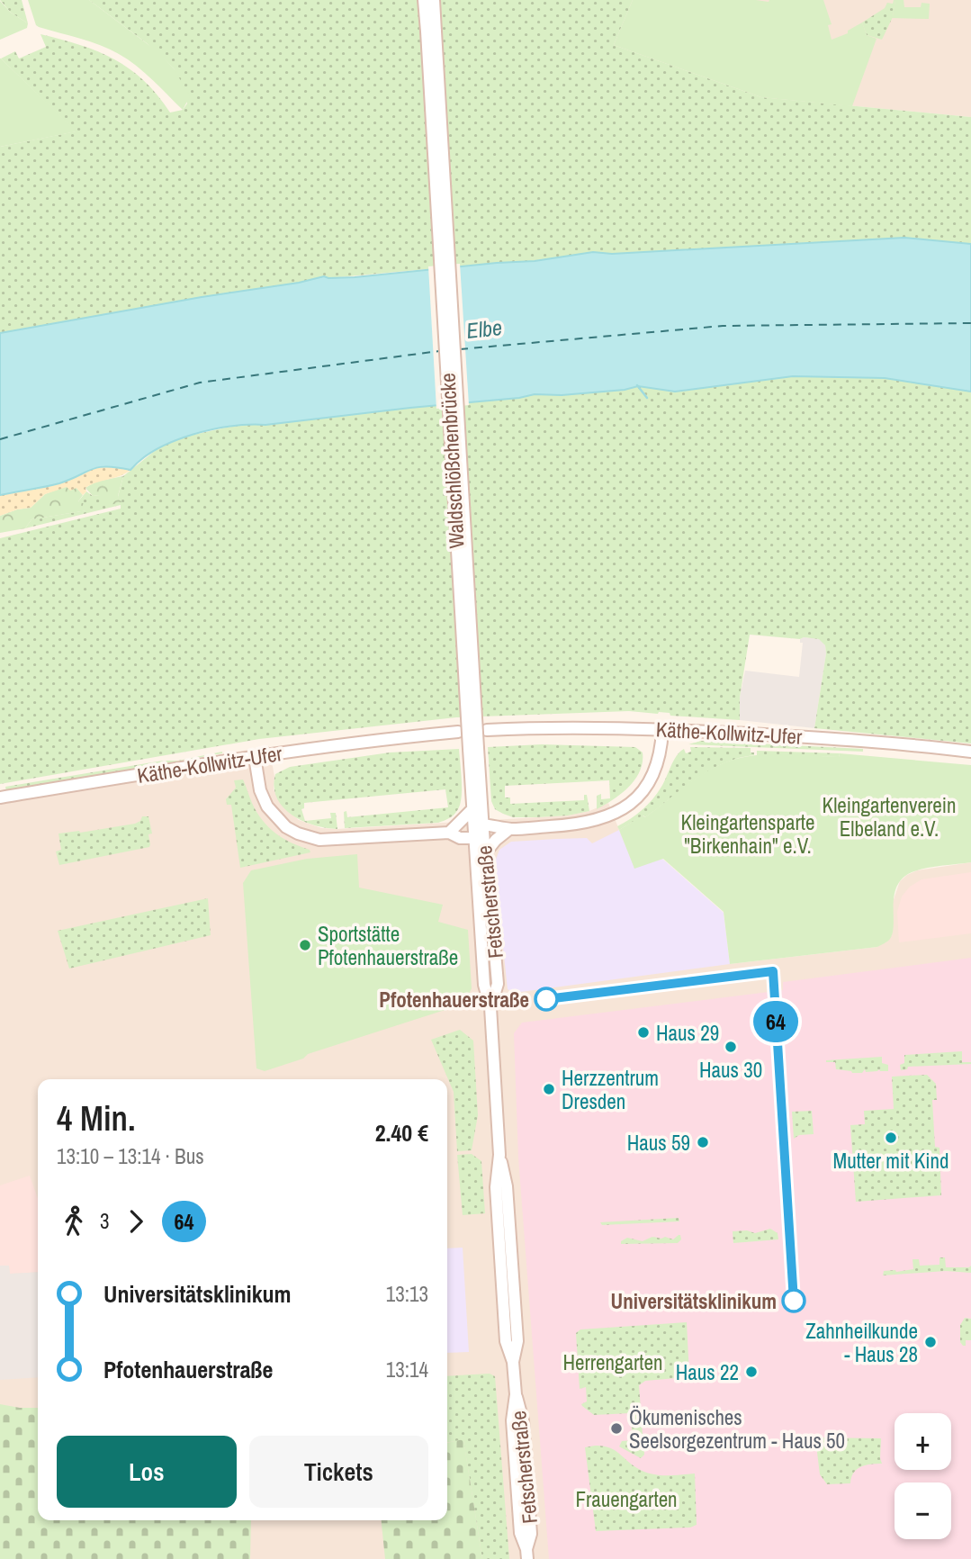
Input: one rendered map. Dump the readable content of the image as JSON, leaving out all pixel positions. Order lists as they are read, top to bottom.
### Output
{
  "streets": {
    "main road": ["Waldschlößchenbrücke", "Käthe-Kollwitz-Ufer", "Fetscherstraße"]
  },
  "crossings": [
    ["Waldschlößchenbrücke", "Fetscherstraße"]
  ],
  "water": ["Elbe"],
  "parks": [
    "Kleingartenverein Elbeland e.V.",
    "Kleingartensparte \"Birkenhain\" e.V.",
    "Herrengarten",
    "Frauengarten"
  ],
  "places": [
    "Sportstätte Pfotenhauerstraße",
    "Pfotenhauerstraße",
    "Haus 29",
    "Haus 30",
    "Herzzentrum Dresden",
    "Mutter mit Kind",
    "Haus 59",
    "Universitätsklinikum",
    "Zahnheilkunde - Haus 28",
    "Haus 22",
    "Ökumenisches Seelsorgezentrum - Haus 50"
  ],
  "lines": ["bus line 64"],
  "page": {
    "on_map": "64",
    "heading": ["4 Min.", "13:10 – 13:14 · Bus", "2.40 €"],
    "legs": ["3", "64"],
    "list": [
      {
        "name": "Universitätsklinikum",
        "value": "13:13"
      },
      {
        "name": "Pfotenhauerstraße",
        "value": "13:14"
      }
    ],
    "map_buttons": ["+", "−"],
    "buttons": ["Los", "Tickets"]
  }
}
